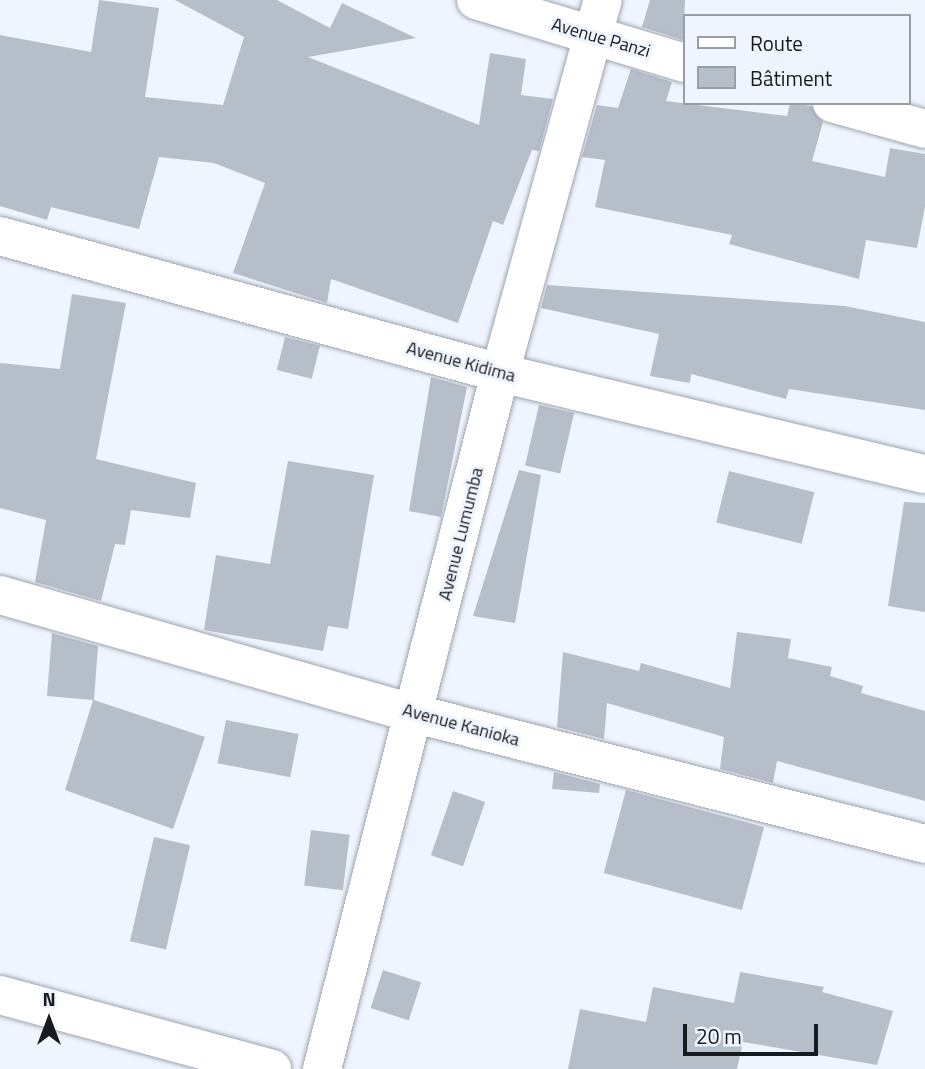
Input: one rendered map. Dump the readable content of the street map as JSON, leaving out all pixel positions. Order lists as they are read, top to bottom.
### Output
{
  "streets": {
    "street": [
      "Avenue Panzi",
      "Avenue Kidima",
      "Avenue Lumumba",
      "Avenue Kanioka"
    ]
  },
  "crossings": [
    ["Avenue Panzi", "Avenue Lumumba"],
    ["Avenue Kidima", "Avenue Lumumba"],
    ["Avenue Lumumba", "Avenue Kanioka"]
  ],
  "legend": ["Route", "Bâtiment"],
  "scale_bar": "20 m",
  "north": "top"
}
